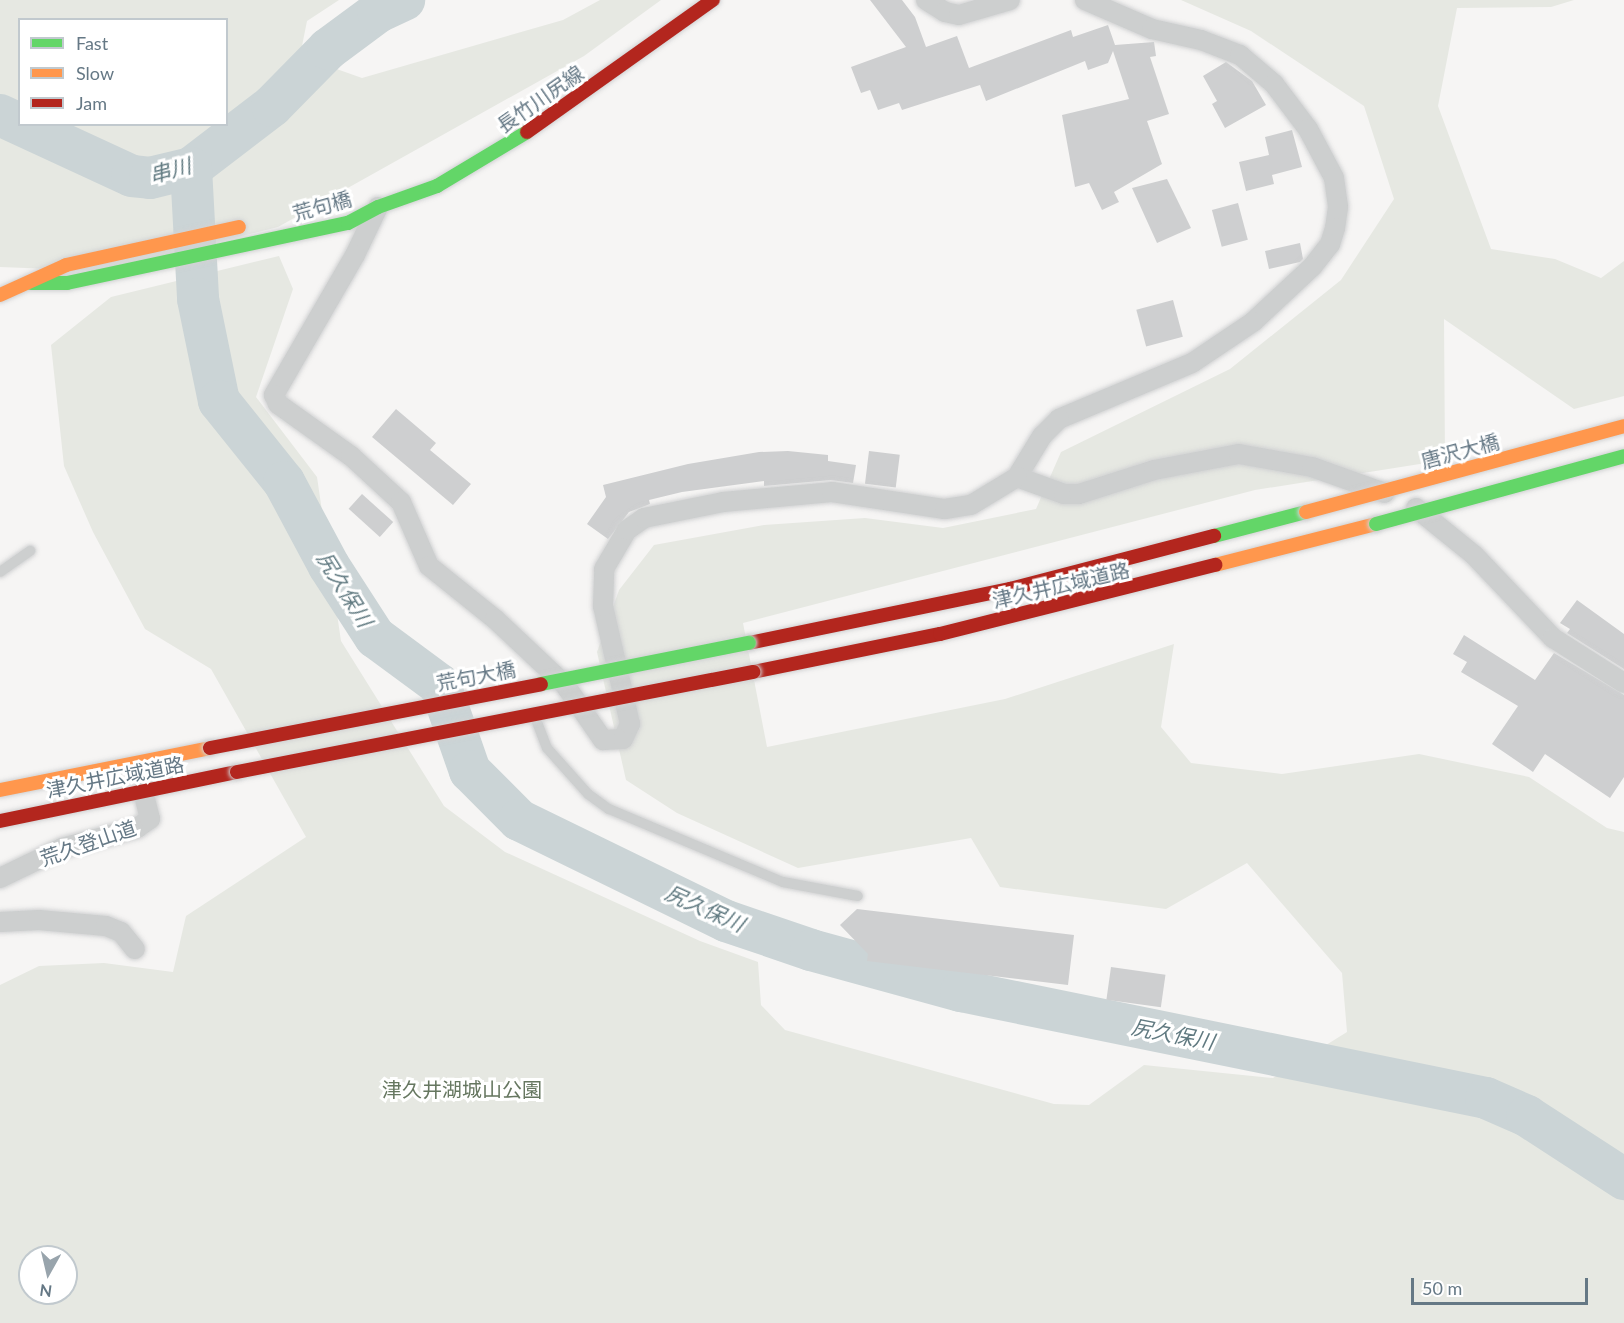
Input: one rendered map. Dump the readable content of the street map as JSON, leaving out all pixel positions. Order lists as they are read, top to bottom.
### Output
{
  "streets": {
    "main road": [
      "長竹川尻線",
      "荒句橋",
      "唐沢大橋",
      "津久井広域道路",
      "荒句大橋"
    ],
    "street": ["荒久登山道"]
  },
  "crossings": [
    ["長竹川尻線", "荒句橋"],
    ["唐沢大橋", "津久井広域道路"],
    ["津久井広域道路", "荒句大橋"],
    ["津久井広域道路", "荒久登山道"]
  ],
  "water": ["串川", "尻久保川"],
  "parks": ["津久井湖城山公園"],
  "legend": ["Fast", "Slow", "Jam"],
  "scale_bar": "50 m",
  "north": "bottom"
}
